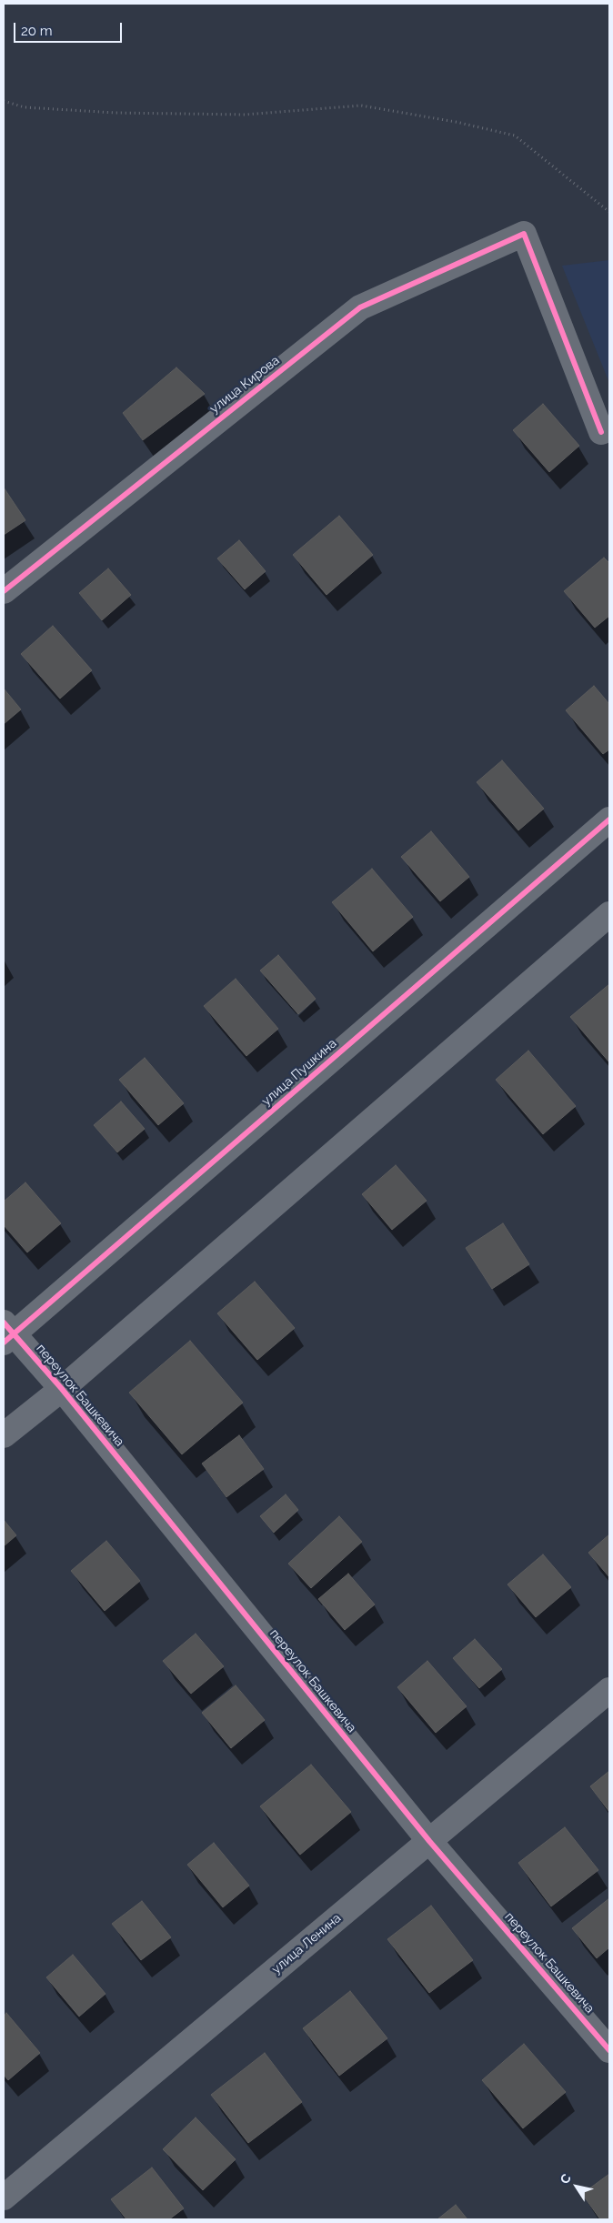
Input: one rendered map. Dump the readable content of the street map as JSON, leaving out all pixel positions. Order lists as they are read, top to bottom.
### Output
{
  "streets": {
    "street": [
      "улица Кирова",
      "улица Пушкина",
      "переулок Башкевича",
      "улица Ленина"
    ]
  },
  "crossings": [
    ["улица Пушкина", "переулок Башкевича"],
    ["переулок Башкевича", "улица Ленина"]
  ],
  "scale_bar": "20 m",
  "north": "top left"
}
